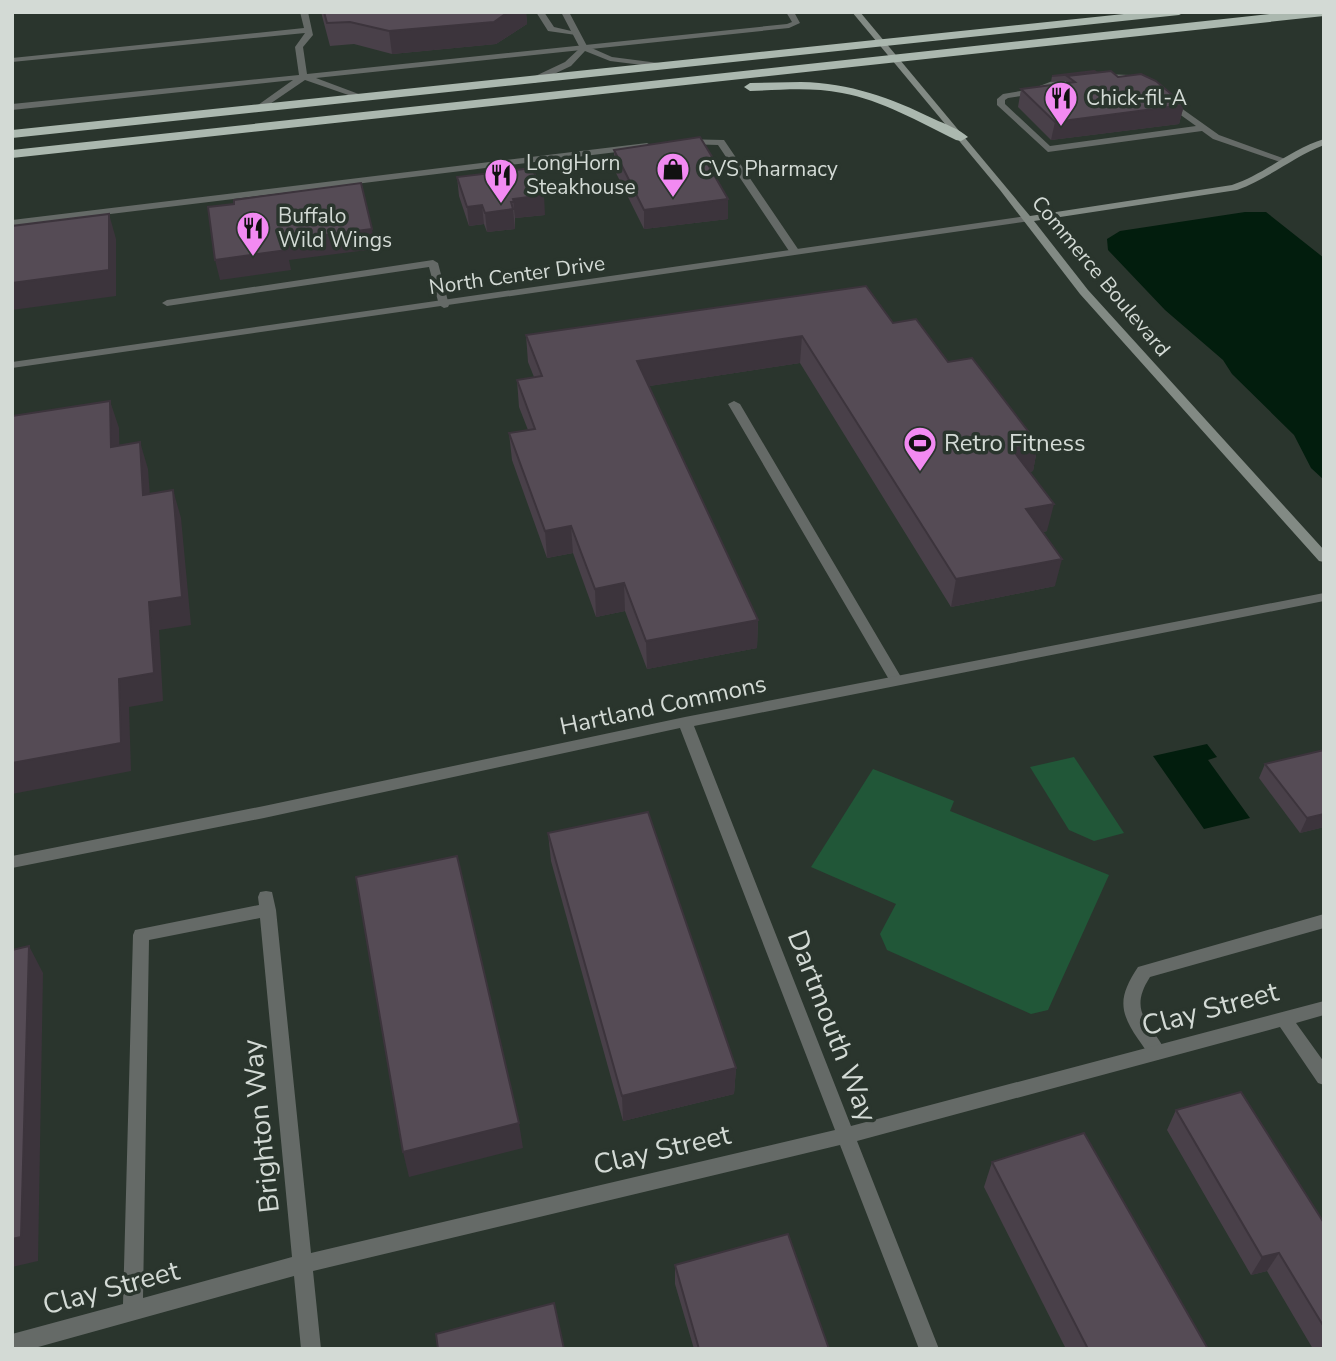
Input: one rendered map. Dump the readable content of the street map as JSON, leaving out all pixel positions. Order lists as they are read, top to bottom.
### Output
{
  "streets": {
    "street": [
      "North Center Drive",
      "Commerce Boulevard",
      "Hartland Commons",
      "Clay Street",
      "Dartmouth Way",
      "Brighton Way"
    ]
  },
  "crossings": [
    ["North Center Drive", "Commerce Boulevard"],
    ["Hartland Commons", "Dartmouth Way"],
    ["Clay Street", "Dartmouth Way"],
    ["Clay Street", "Brighton Way"]
  ],
  "places": {
    "restaurant": ["Chick-fil-A", "LongHorn Steakhouse", "Buffalo Wild Wings"],
    "shop": ["CVS Pharmacy"],
    "sports": ["Retro Fitness"]
  }
}
